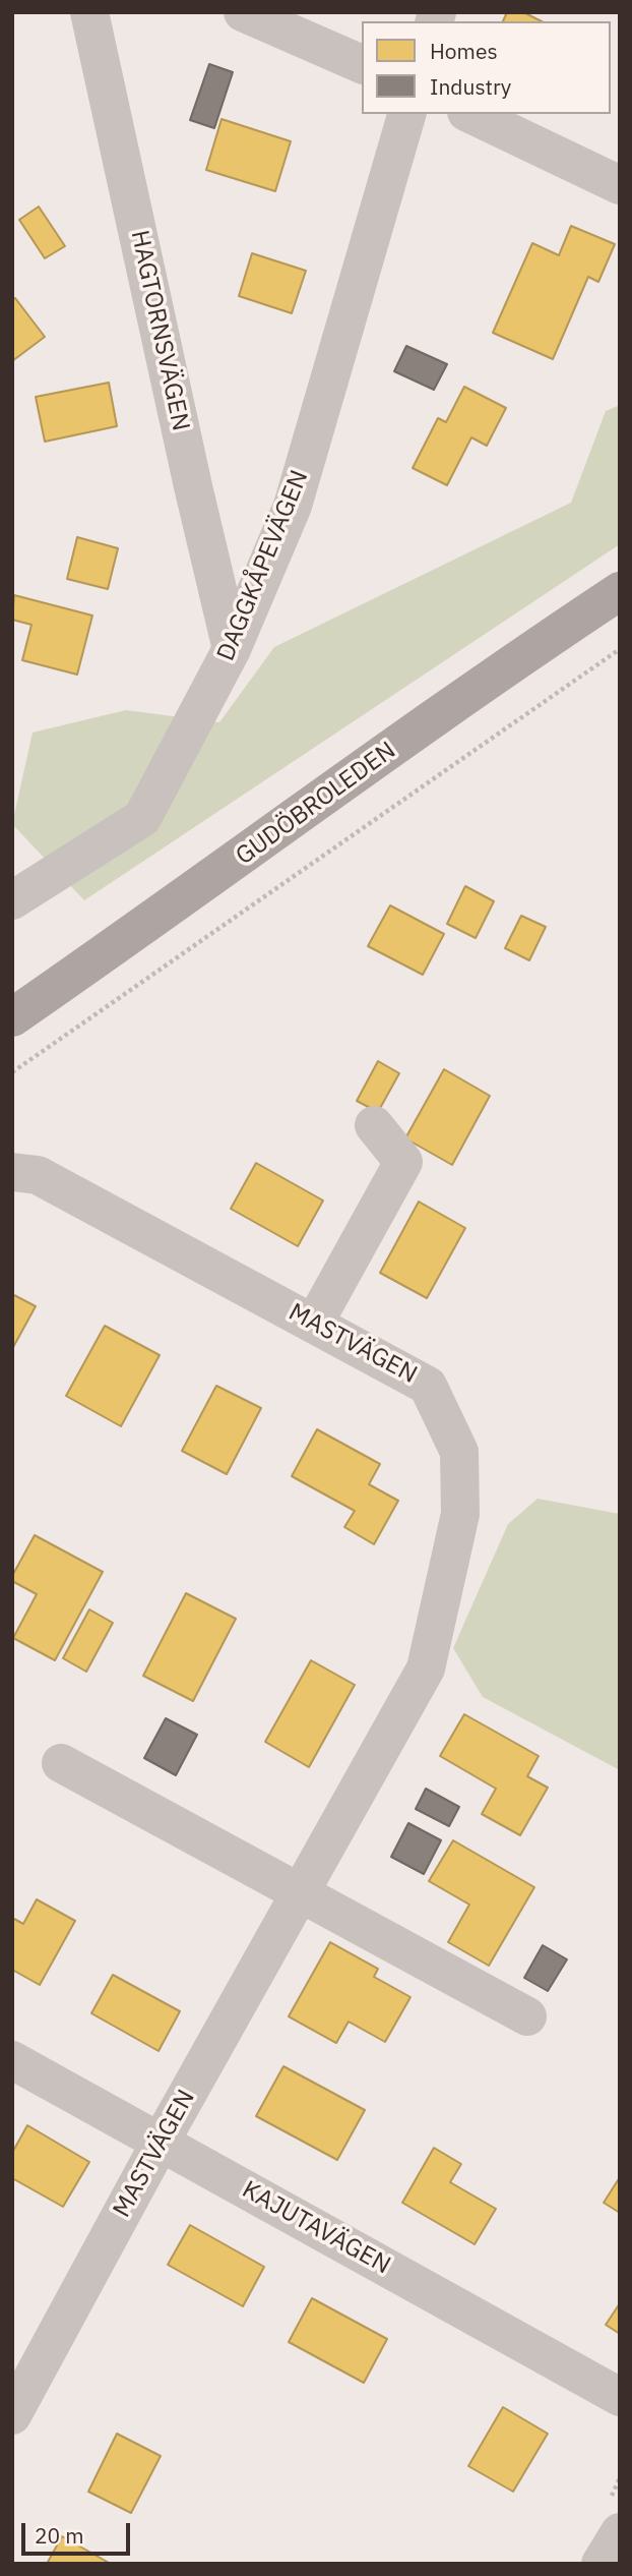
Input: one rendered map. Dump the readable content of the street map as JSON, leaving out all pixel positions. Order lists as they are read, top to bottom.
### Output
{
  "streets": {
    "main road": ["GUDÖBROLEDEN"],
    "street": [
      "HAGTORNSVÄGEN",
      "DAGGKÅPEVÄGEN",
      "MASTVÄGEN",
      "KAJUTAVÄGEN"
    ]
  },
  "crossings": [
    ["HAGTORNSVÄGEN", "DAGGKÅPEVÄGEN"],
    ["MASTVÄGEN", "KAJUTAVÄGEN"]
  ],
  "legend": ["Homes", "Industry"],
  "scale_bar": "20 m"
}
